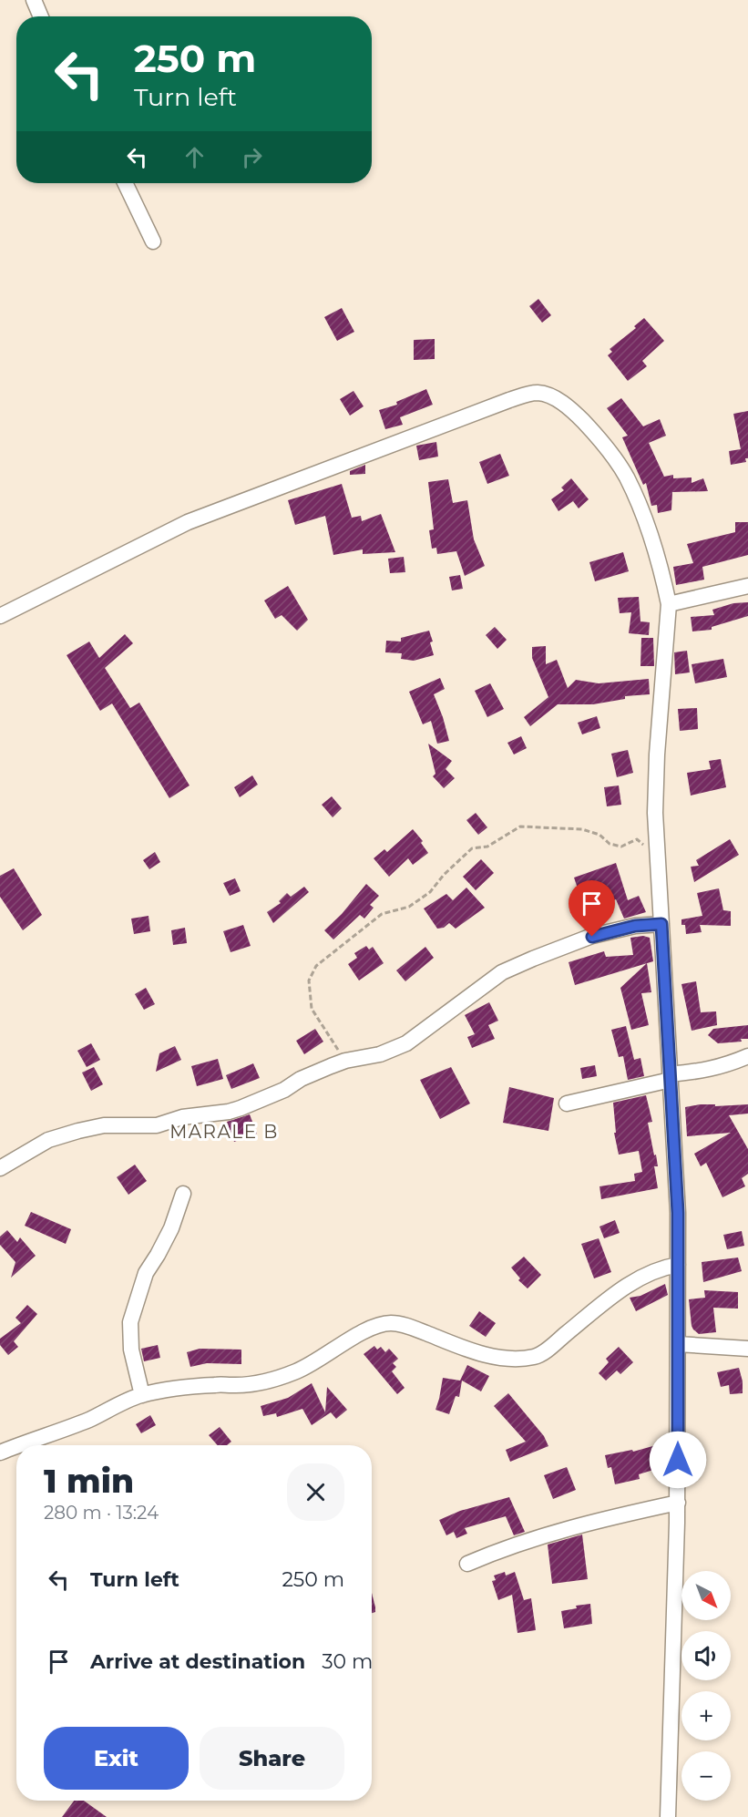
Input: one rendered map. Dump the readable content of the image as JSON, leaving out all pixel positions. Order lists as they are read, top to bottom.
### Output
{
  "districts": ["MARALE B"],
  "north": "bottom right",
  "page": {
    "turn": ["250 m", "Turn left"],
    "heading": ["1 min", "280 m · 13:24"],
    "list": [
      {
        "name": "Turn left",
        "value": "250 m"
      },
      {
        "name": "Arrive at destination",
        "value": "30 m"
      }
    ],
    "map_buttons": ["+", "−"],
    "buttons": ["Exit", "Share"]
  }
}
